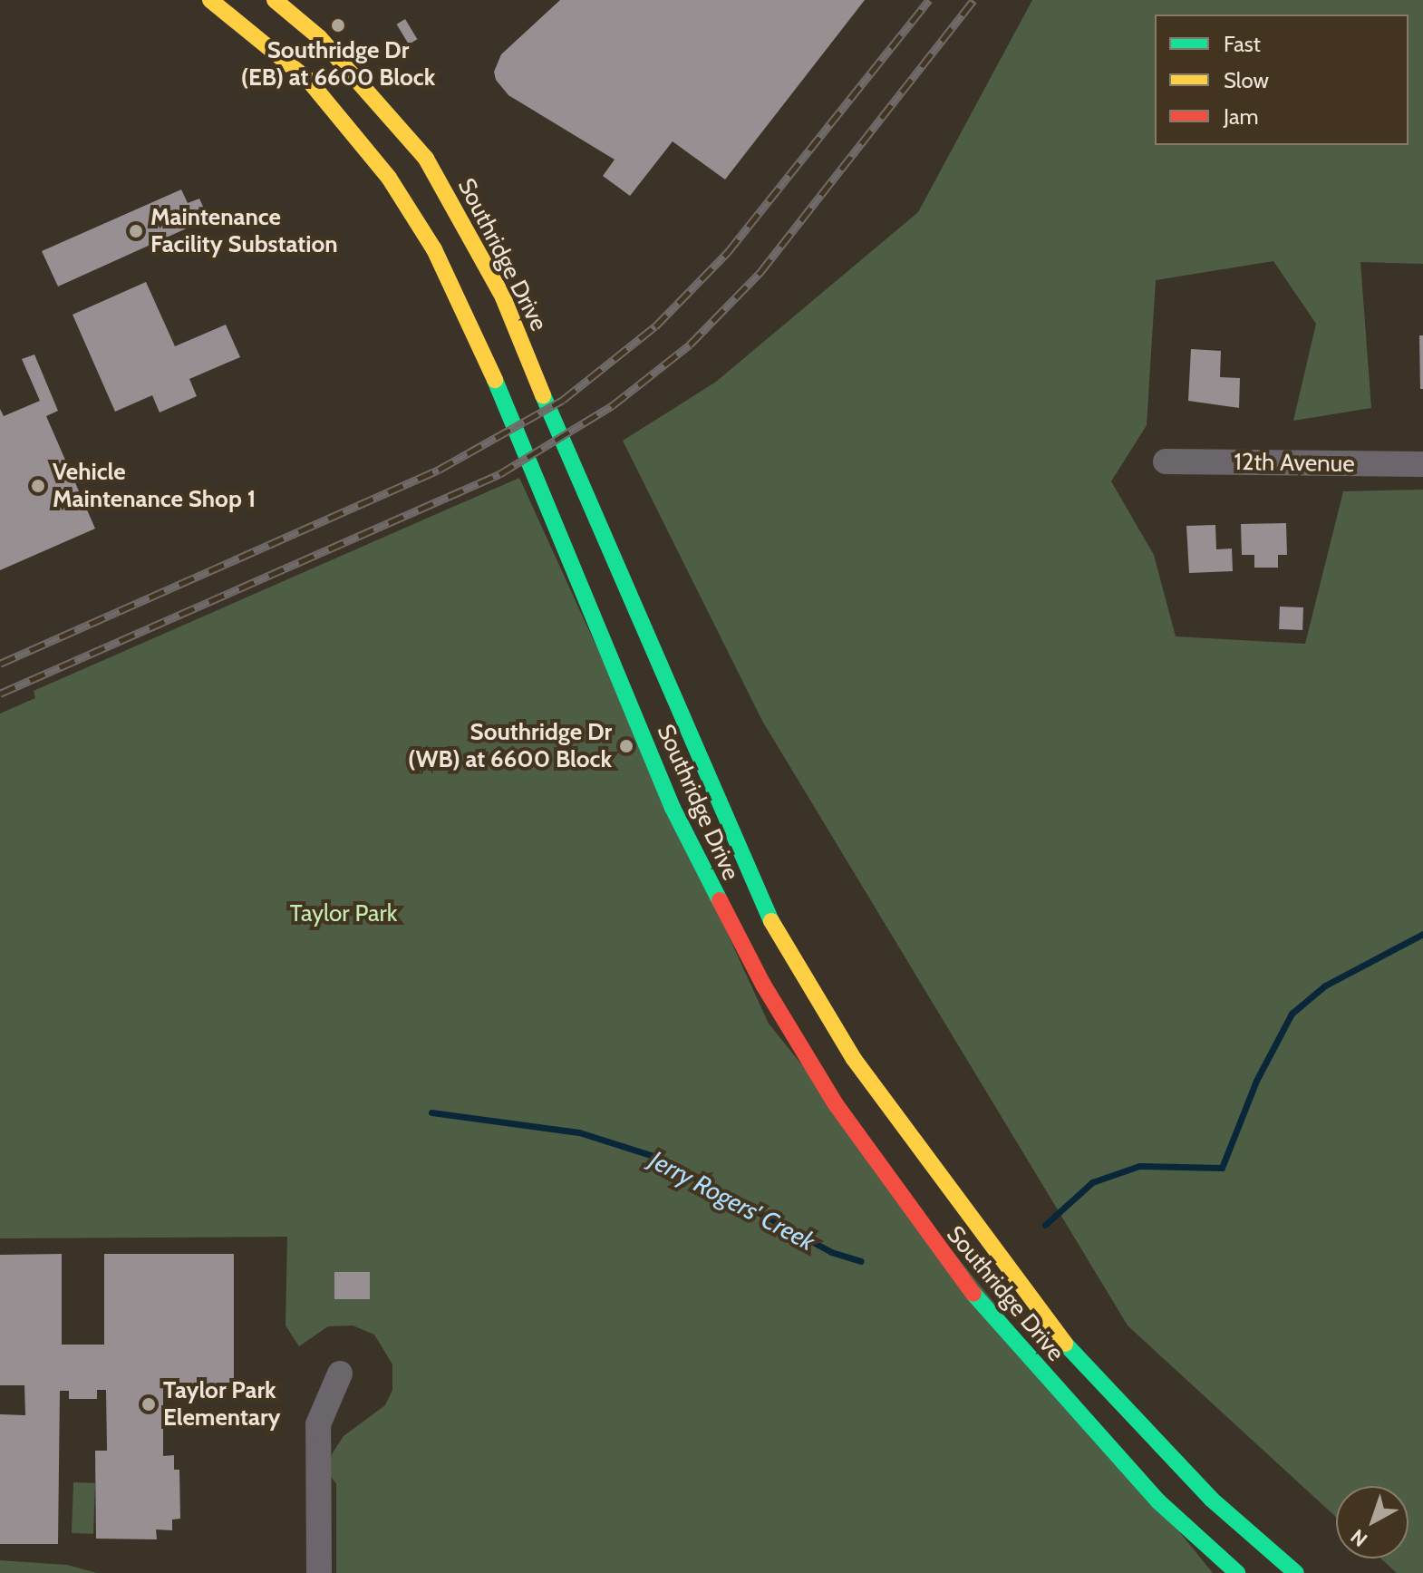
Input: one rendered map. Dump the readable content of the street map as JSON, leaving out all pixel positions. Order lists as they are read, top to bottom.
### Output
{
  "streets": {
    "main road": ["Southridge Drive"],
    "street": ["12th Avenue"]
  },
  "water": ["Jerry Rogers' Creek"],
  "parks": ["Taylor Park"],
  "places": [
    "Southridge Dr (EB) at 6600 Block",
    "Maintenance Facility Substation",
    "Vehicle Maintenance Shop 1",
    "Southridge Dr (WB) at 6600 Block",
    "Taylor Park Elementary"
  ],
  "legend": ["Fast", "Slow", "Jam"],
  "north": "bottom left"
}
